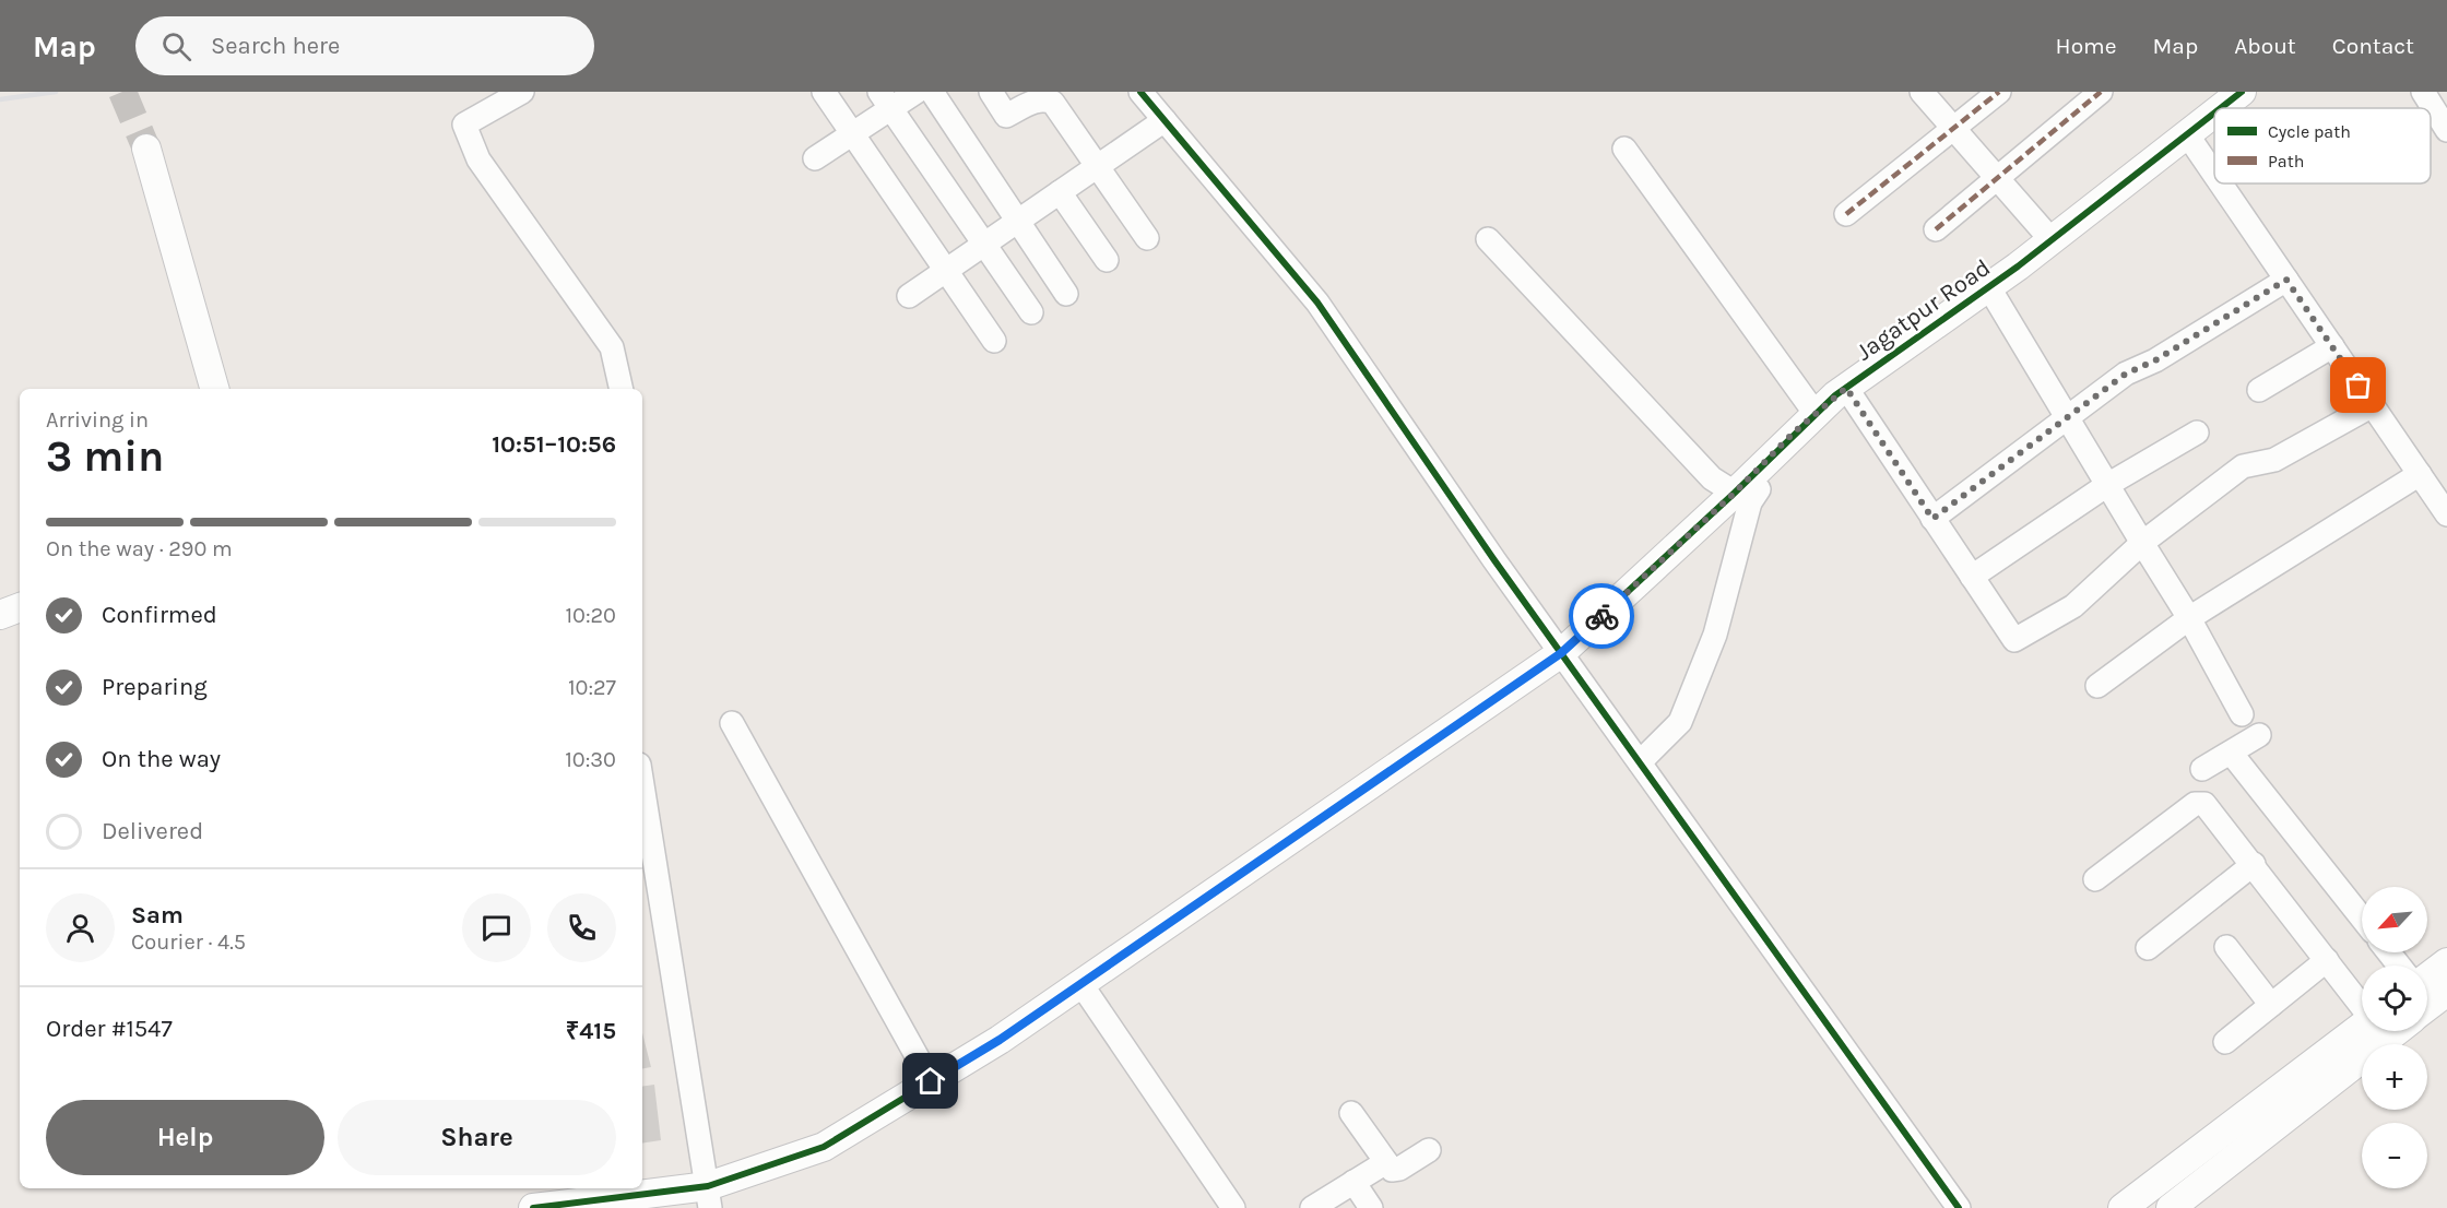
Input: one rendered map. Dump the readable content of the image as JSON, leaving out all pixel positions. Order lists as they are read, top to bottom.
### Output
{
  "streets": {
    "street": ["Jagatpur Road"]
  },
  "legend": ["Cycle path", "Path"],
  "north": "bottom left",
  "page": {
    "header": "Map",
    "search": "Search here",
    "nav": [
      "Home",
      "Map",
      "About",
      "Contact"
    ],
    "heading": ["3 min", "Arriving in", "10:51–10:56"],
    "panel": [
      "Sam",
      "Courier · 4.5",
      "Order #1547",
      "₹415"
    ],
    "bar": "On the way · 290 m",
    "list": [
      ["Confirmed", "10:20"],
      ["Preparing", "10:27"],
      ["On the way", "10:30"],
      "Delivered"
    ],
    "map_buttons": ["+", "−"],
    "buttons": ["Help", "Share"]
  }
}
